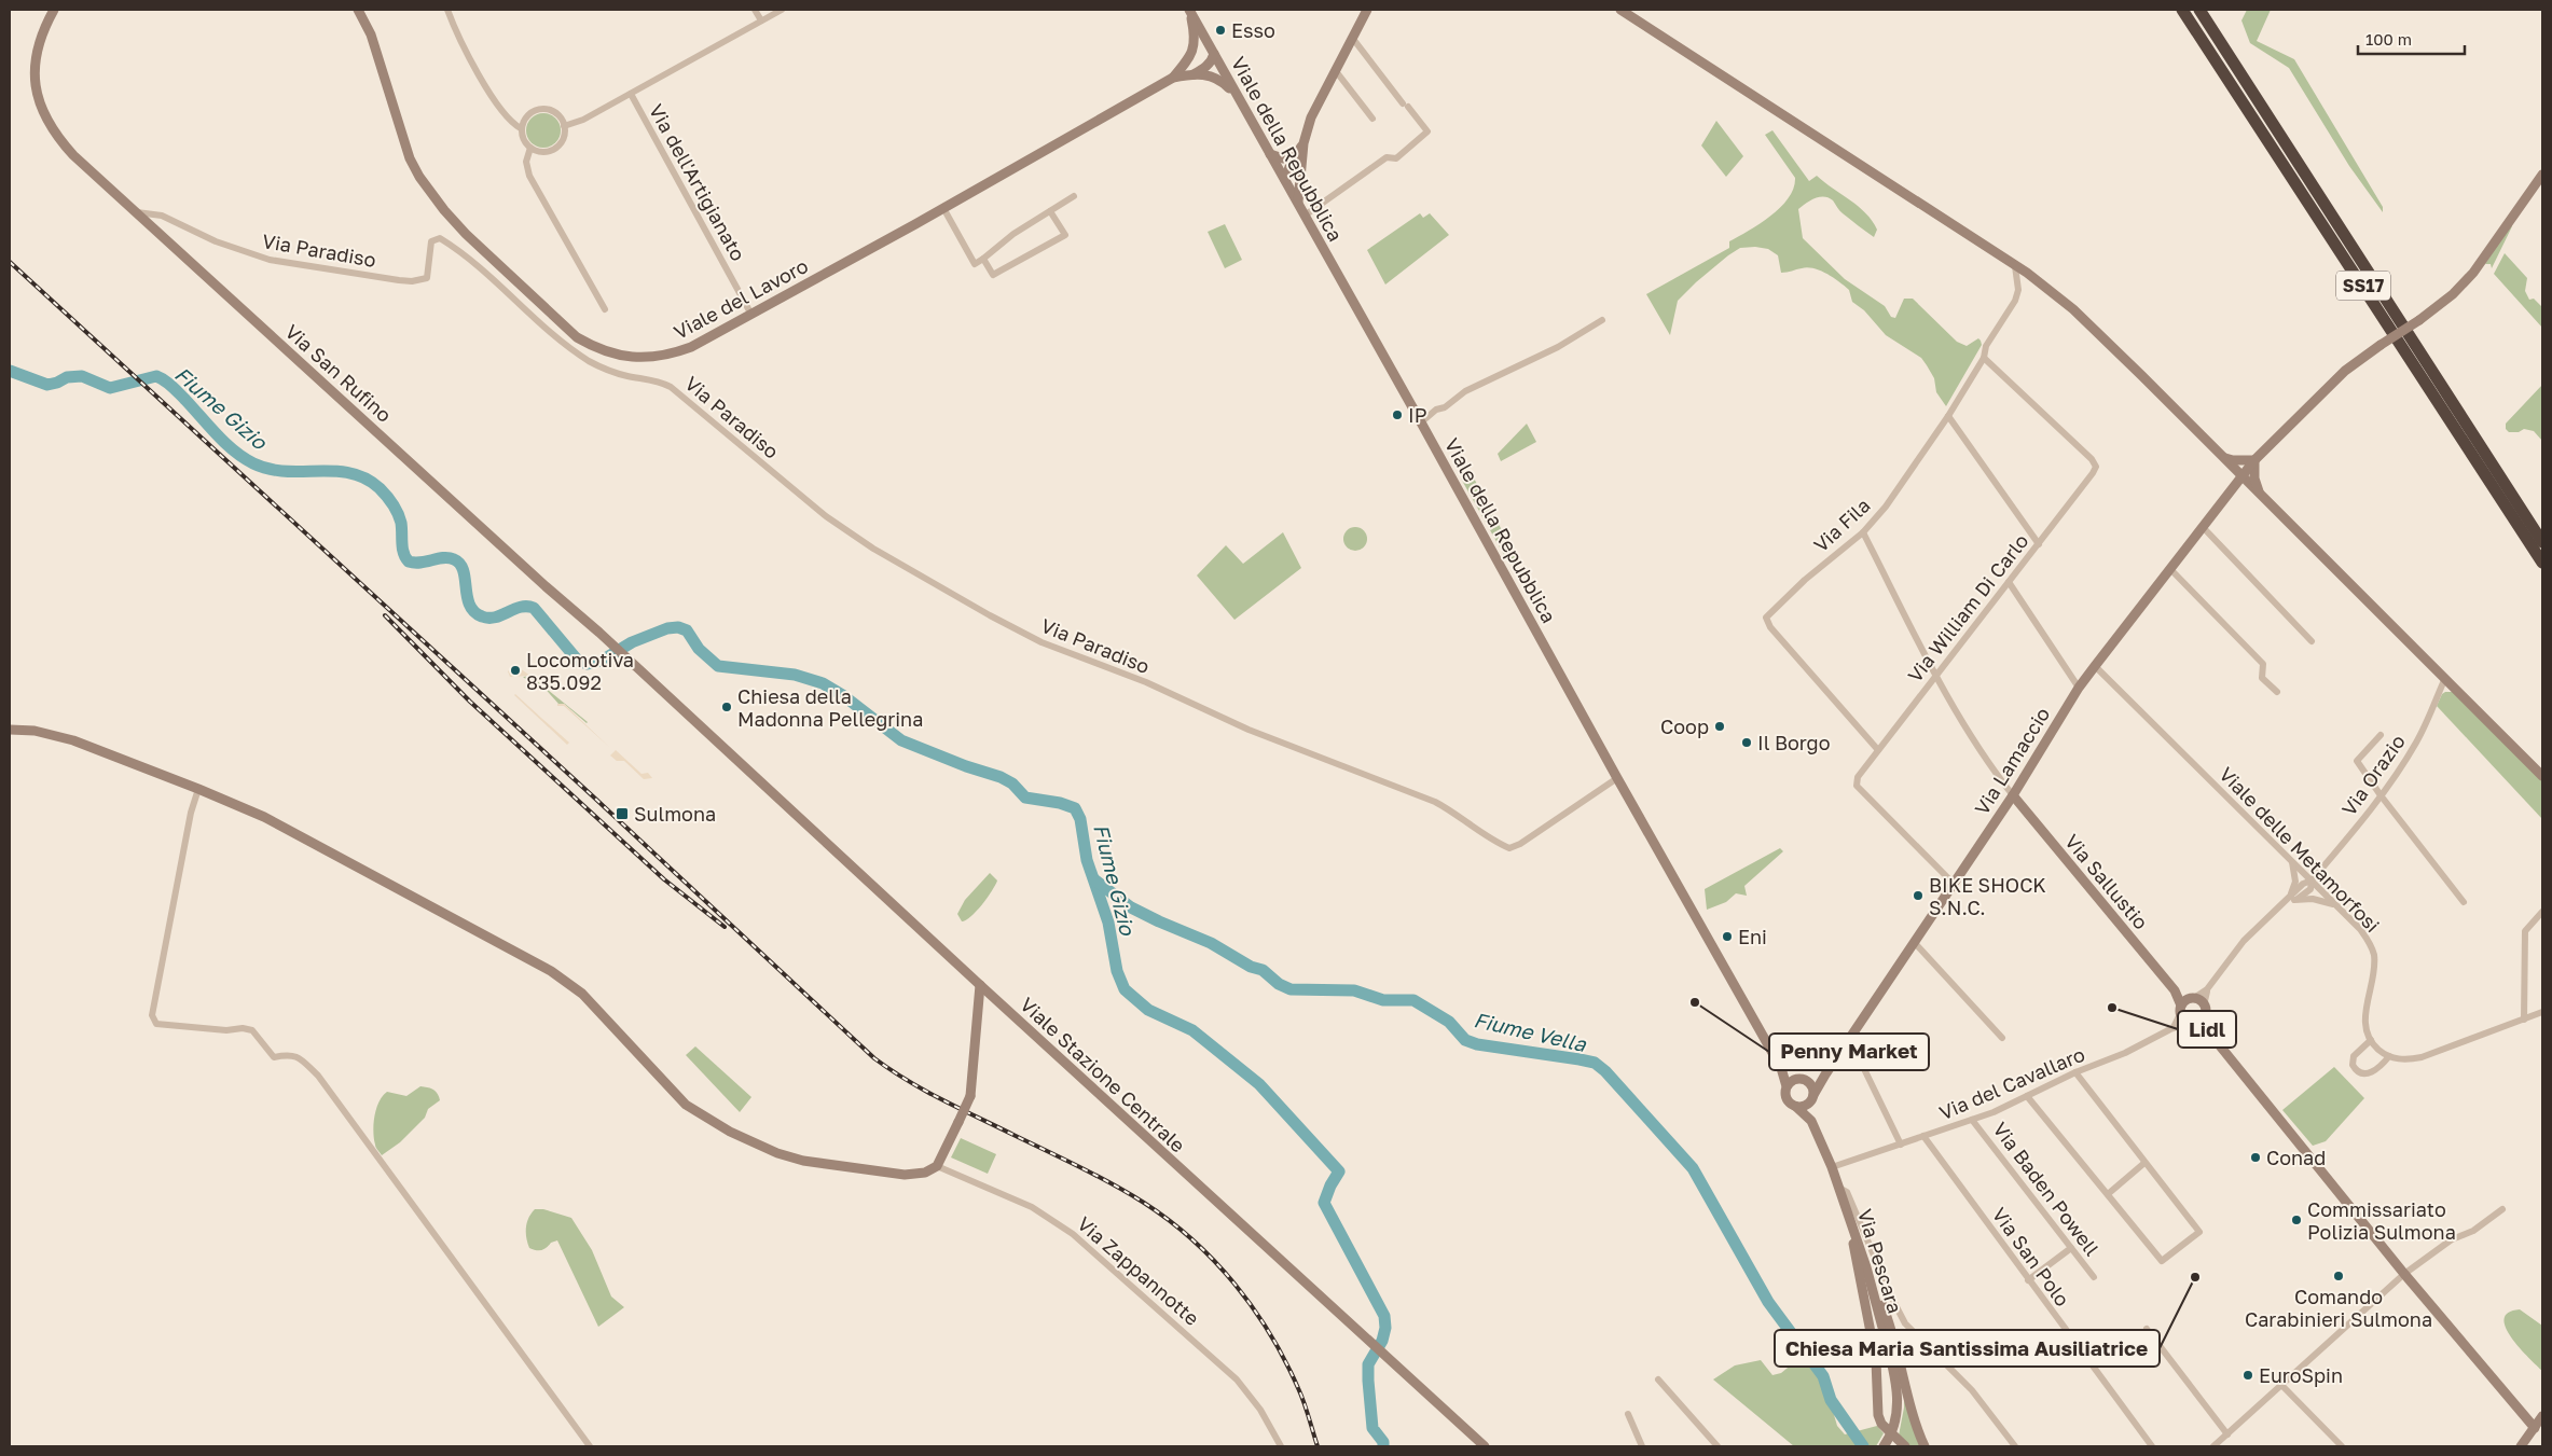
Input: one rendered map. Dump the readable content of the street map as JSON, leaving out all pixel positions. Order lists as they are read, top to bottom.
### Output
{
  "streets": {
    "highway": ["SS17"],
    "street": [
      "Viale della Repubblica",
      "Via dell'Artigianato",
      "Via Paradiso",
      "Viale del Lavoro",
      "Via San Rufino",
      "Via Fila",
      "Via William Di Carlo",
      "Via Lamaccio",
      "Via Orazio",
      "Viale delle Metamorfosi",
      "Via Sallustio",
      "Viale Stazione Centrale",
      "Via del Cavallaro",
      "Via Baden Powell",
      "Via San Polo",
      "Via Pescara",
      "Via Zappannotte"
    ]
  },
  "crossings": [
    ["Viale della Repubblica", "Via Paradiso"],
    ["Viale della Repubblica", "Via Lamaccio"],
    ["Viale della Repubblica", "Via Pescara"],
    ["Via dell'Artigianato", "Viale del Lavoro"],
    ["Via Paradiso", "Via San Rufino"],
    ["Via San Rufino", "Viale Stazione Centrale"],
    ["Via Fila", "Via William Di Carlo"],
    ["Via William Di Carlo", "Via Lamaccio"],
    ["Via Lamaccio", "Viale delle Metamorfosi"],
    ["Via Lamaccio", "Via Sallustio"],
    ["Via Lamaccio", "Via Pescara"],
    ["Via Orazio", "Viale delle Metamorfosi"],
    ["Via Orazio", "Via Sallustio"],
    ["Via Orazio", "Via del Cavallaro"],
    ["Via Sallustio", "Via del Cavallaro"],
    ["Via del Cavallaro", "Via Baden Powell"],
    ["Via del Cavallaro", "Via San Polo"],
    ["Via del Cavallaro", "Via Pescara"]
  ],
  "water": ["Fiume Gizio", "Fiume Vella"],
  "places": {
    "other": [
      "Esso",
      "IP",
      "Locomotiva 835.092",
      "Chiesa della Madonna Pellegrina",
      "Coop",
      "Il Borgo",
      "BIKE SHOCK S.N.C.",
      "Eni",
      "Penny Market",
      "Lidl",
      "Conad",
      "Commissariato Polizia Sulmona",
      "Comando Carabinieri Sulmona",
      "Chiesa Maria Santissima Ausiliatrice",
      "EuroSpin"
    ],
    "transit": ["Sulmona"]
  },
  "scale_bar": "100 m"
}
